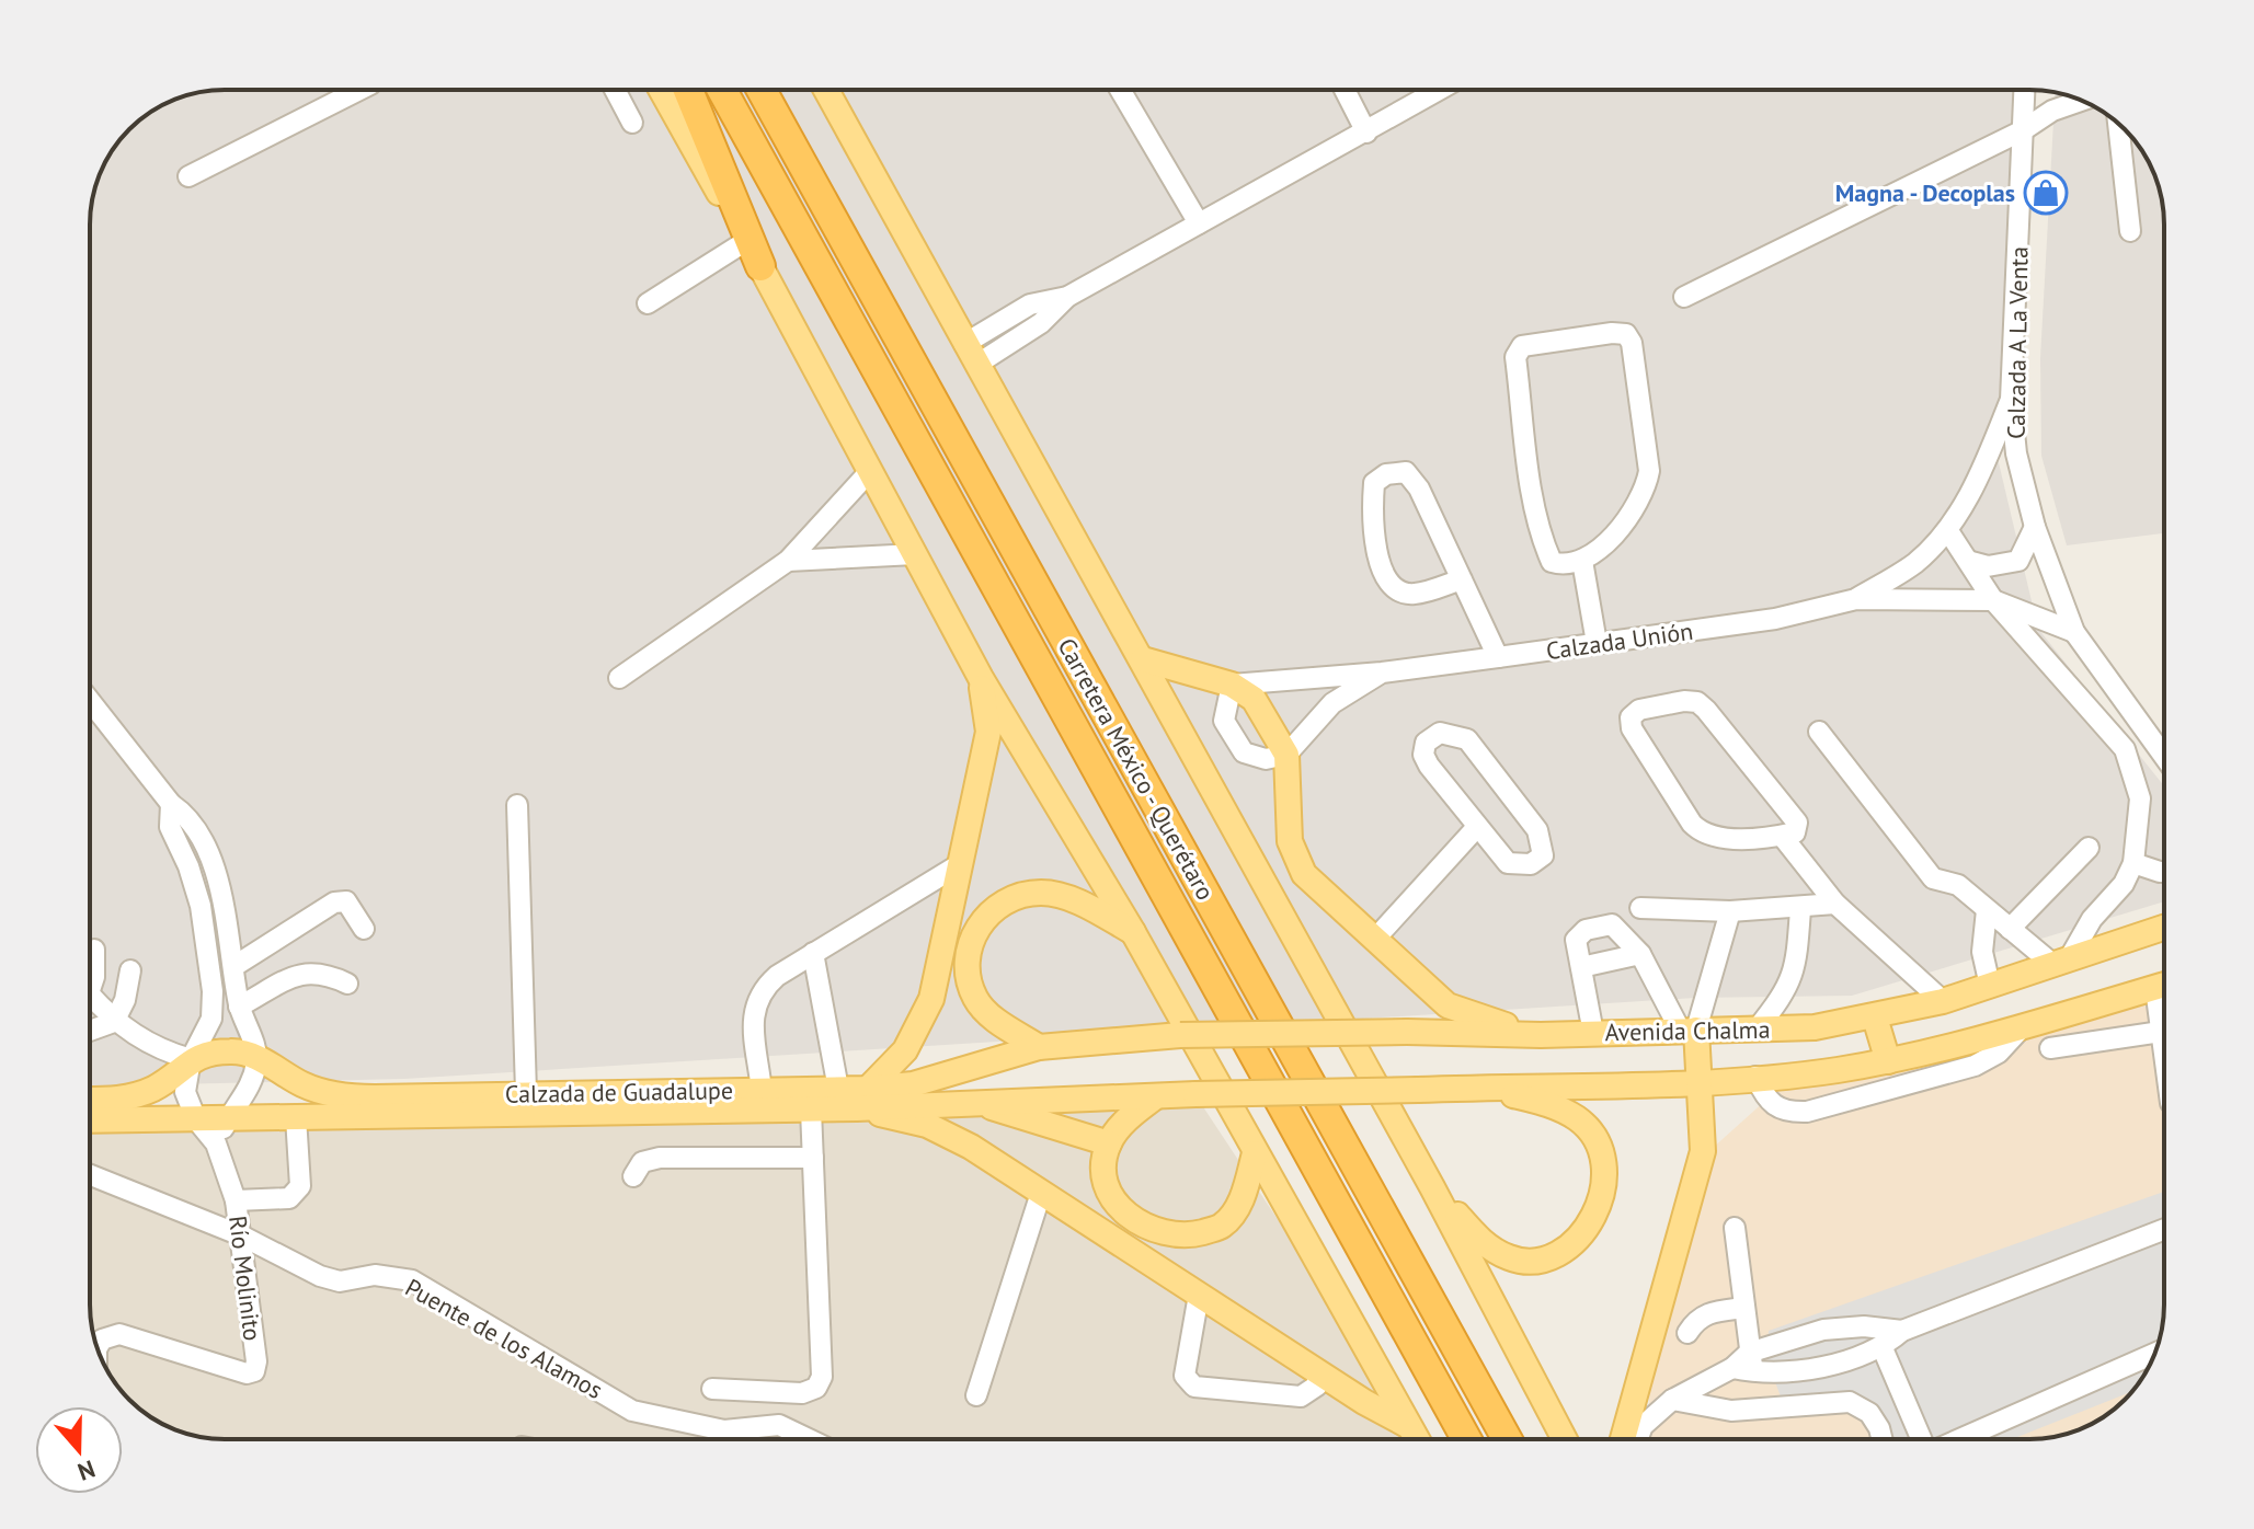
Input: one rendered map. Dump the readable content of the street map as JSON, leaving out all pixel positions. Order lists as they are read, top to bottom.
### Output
{
  "streets": {
    "highway": ["Carretera México - Querétaro"],
    "main road": ["Avenida Chalma", "Calzada de Guadalupe"],
    "street": [
      "Calzada A La Venta",
      "Calzada Unión",
      "Río Molinito",
      "Puente de los Alamos"
    ]
  },
  "crossings": [
    ["Calzada A La Venta", "Calzada Unión"],
    ["Avenida Chalma", "Calzada de Guadalupe"],
    ["Calzada de Guadalupe", "Río Molinito"],
    ["Río Molinito", "Puente de los Alamos"]
  ],
  "places": {
    "shop": ["Magna - Decoplas"]
  },
  "north": "bottom"
}
